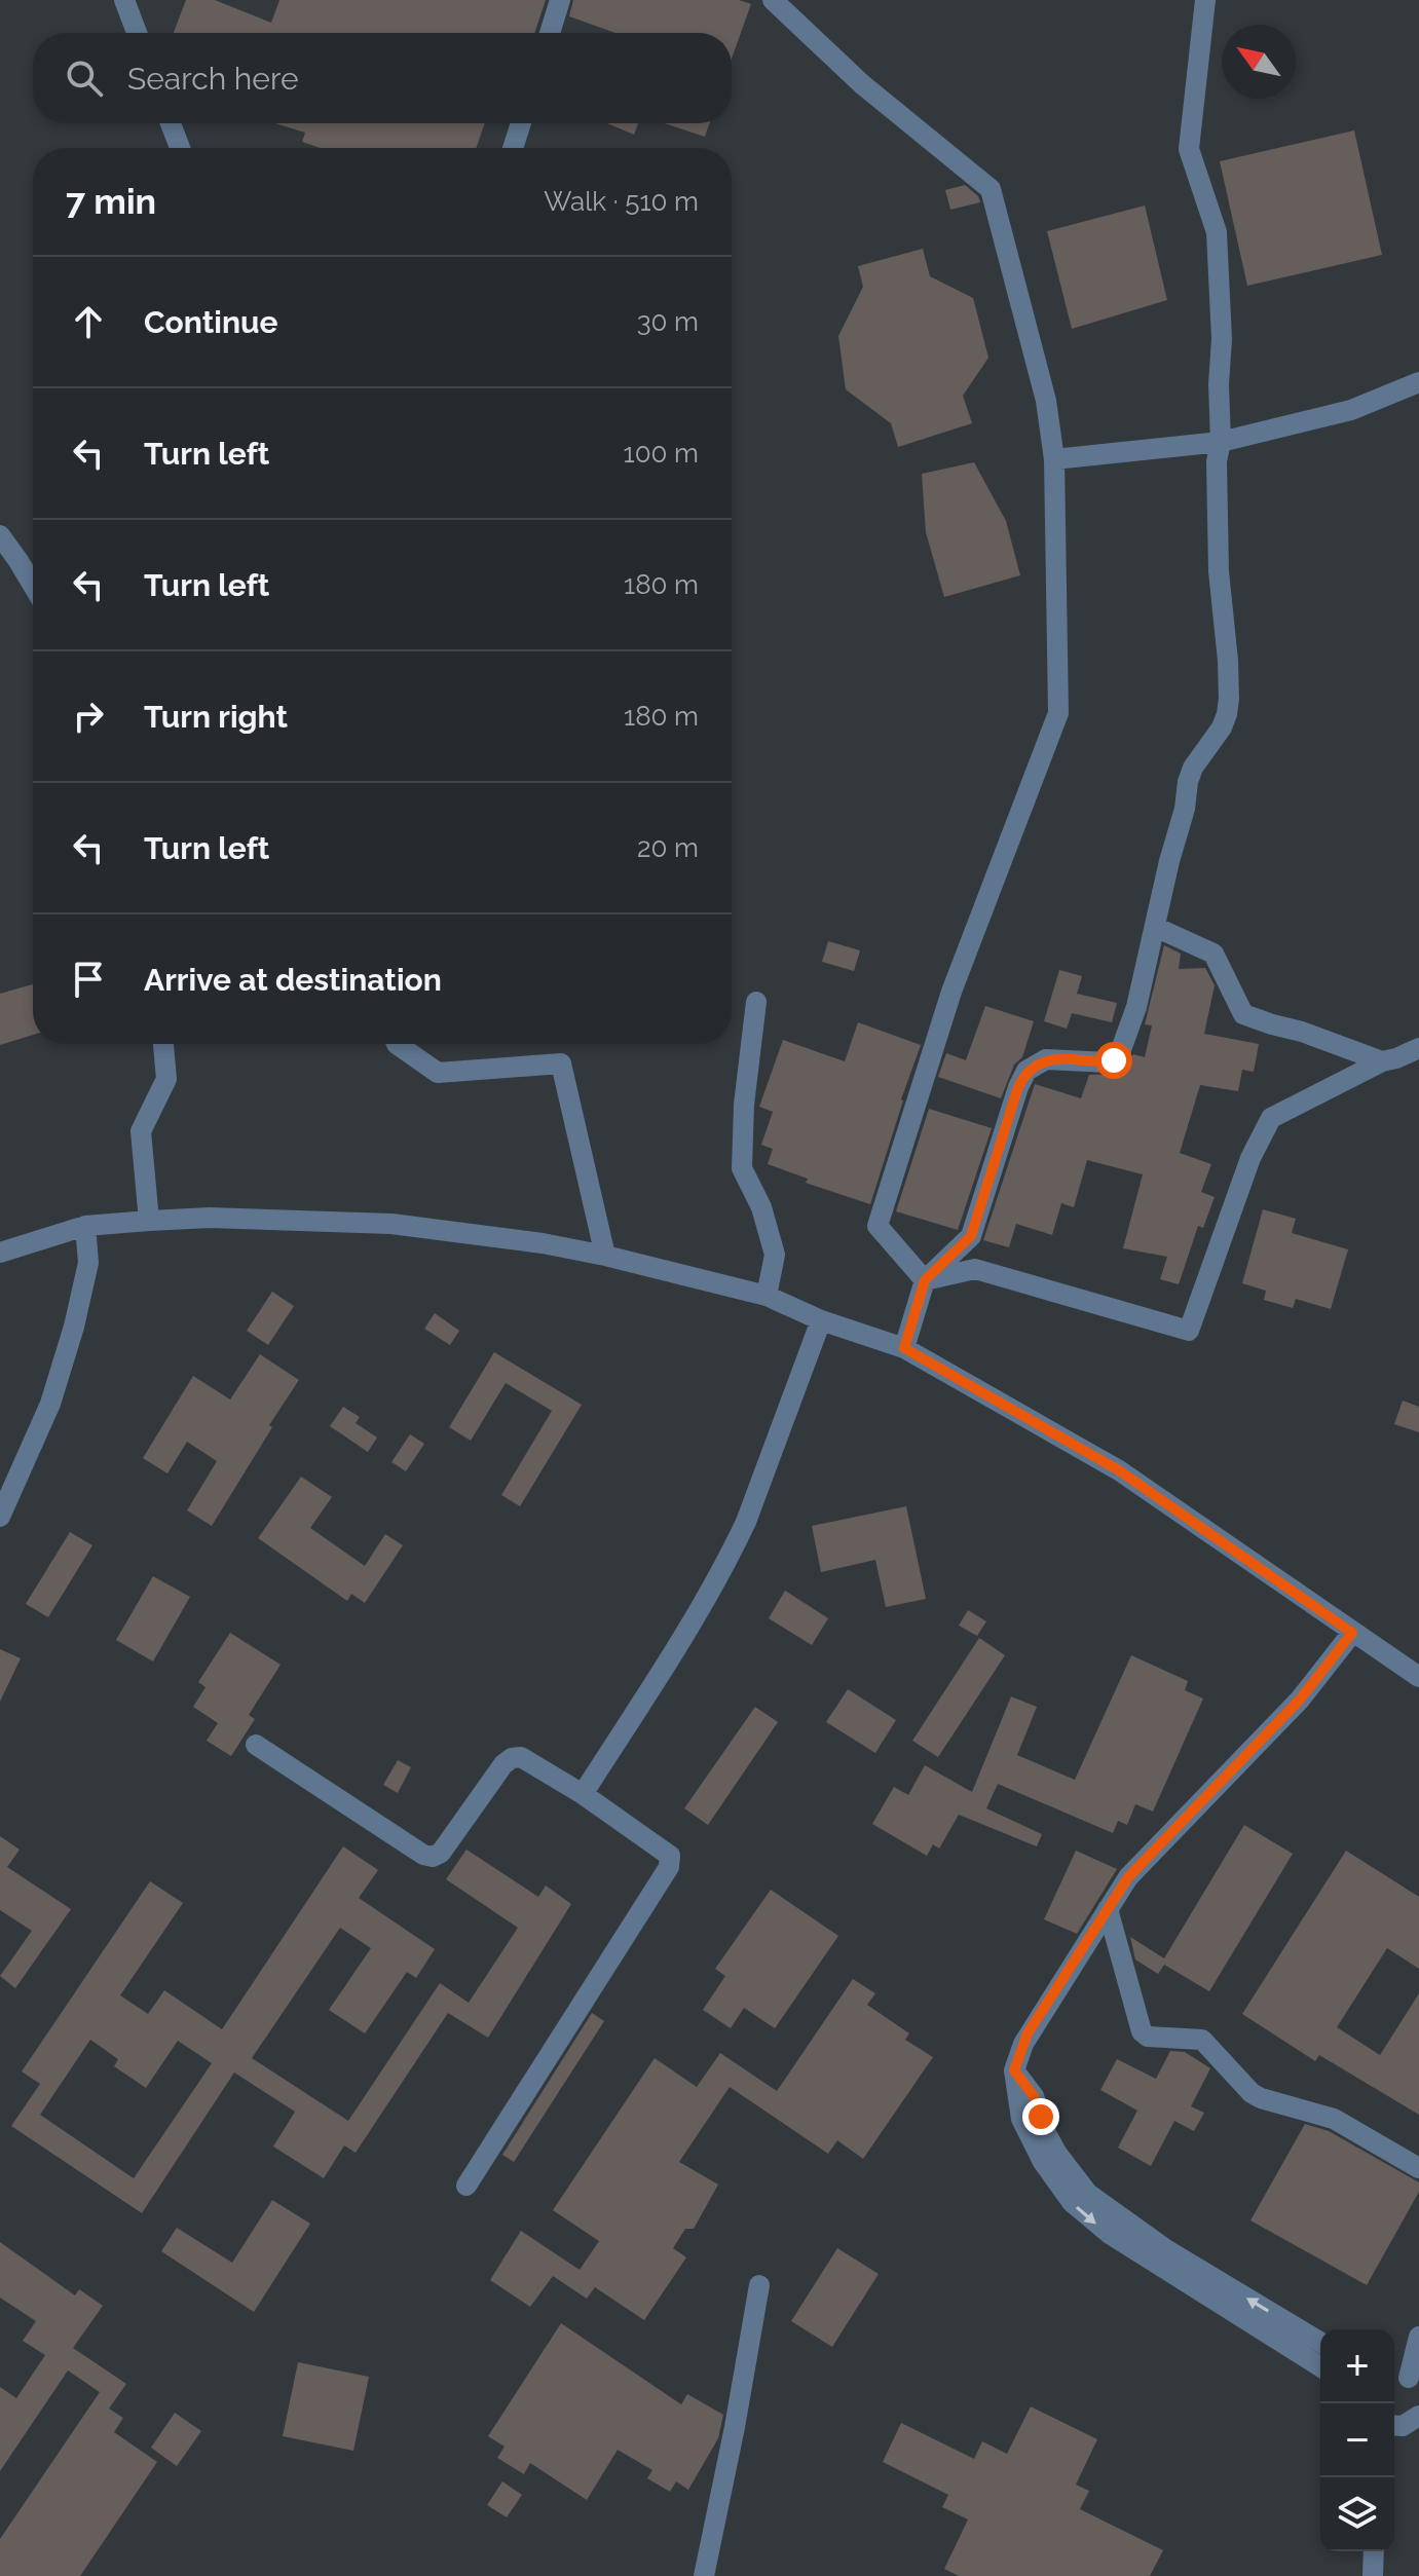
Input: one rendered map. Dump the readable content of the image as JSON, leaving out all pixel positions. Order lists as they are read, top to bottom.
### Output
{
  "north": "top left",
  "page": {
    "search": "Search here",
    "heading": ["7 min", "Walk · 510 m"],
    "list": [
      ["Continue", "30 m"],
      ["Turn left", "100 m"],
      ["Turn left", "180 m"],
      ["Turn right", "180 m"],
      ["Turn left", "20 m"],
      "Arrive at destination"
    ],
    "map_buttons": ["+", "−"]
  }
}
